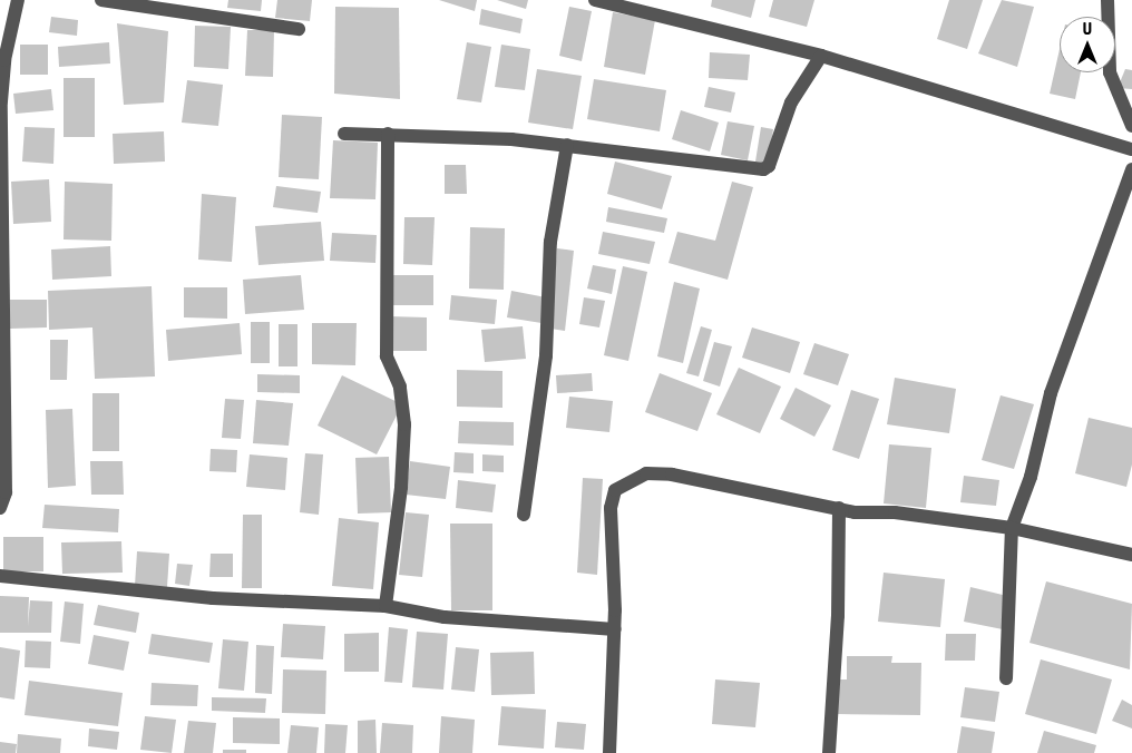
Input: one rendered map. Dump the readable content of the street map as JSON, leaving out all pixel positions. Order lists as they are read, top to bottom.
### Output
{
  "north": "top"
}
